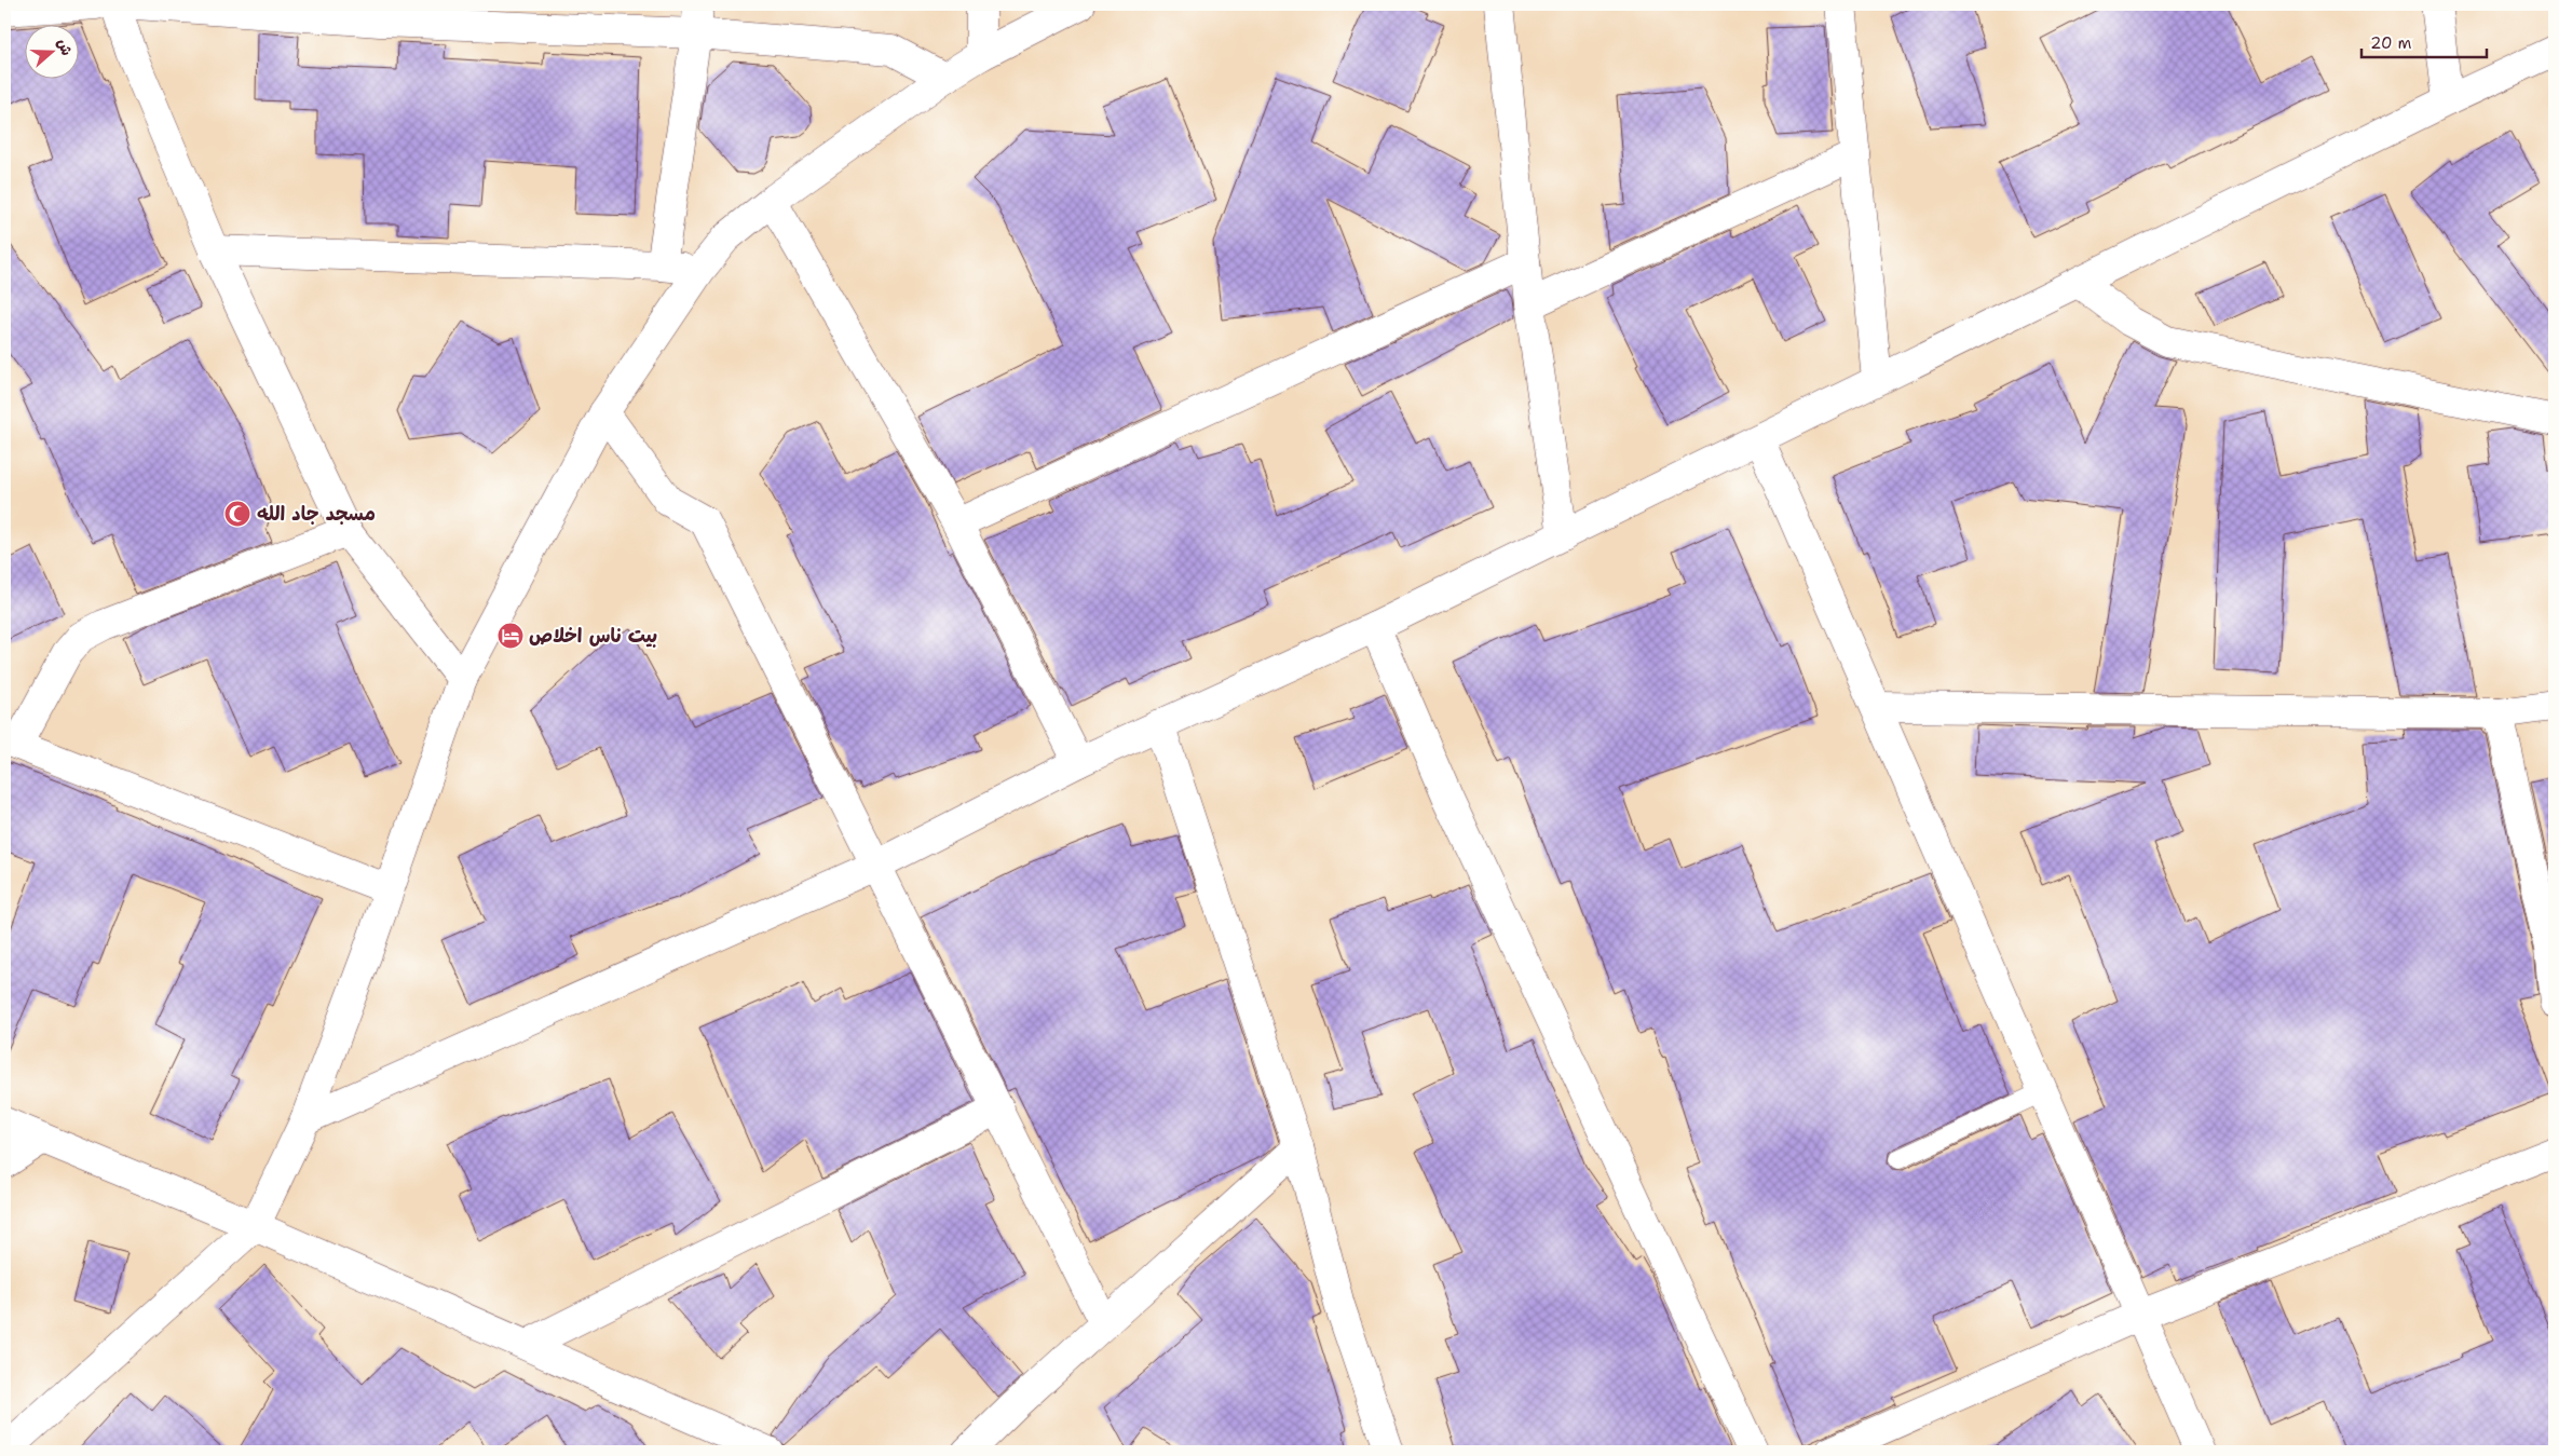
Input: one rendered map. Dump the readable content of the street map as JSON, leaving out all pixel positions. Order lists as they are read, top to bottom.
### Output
{
  "places": {
    "mosque": ["مسجد جاد الله"],
    "hotel": ["بيت ناس اخلاص"]
  },
  "scale_bar": "20 m",
  "north": "right"
}
